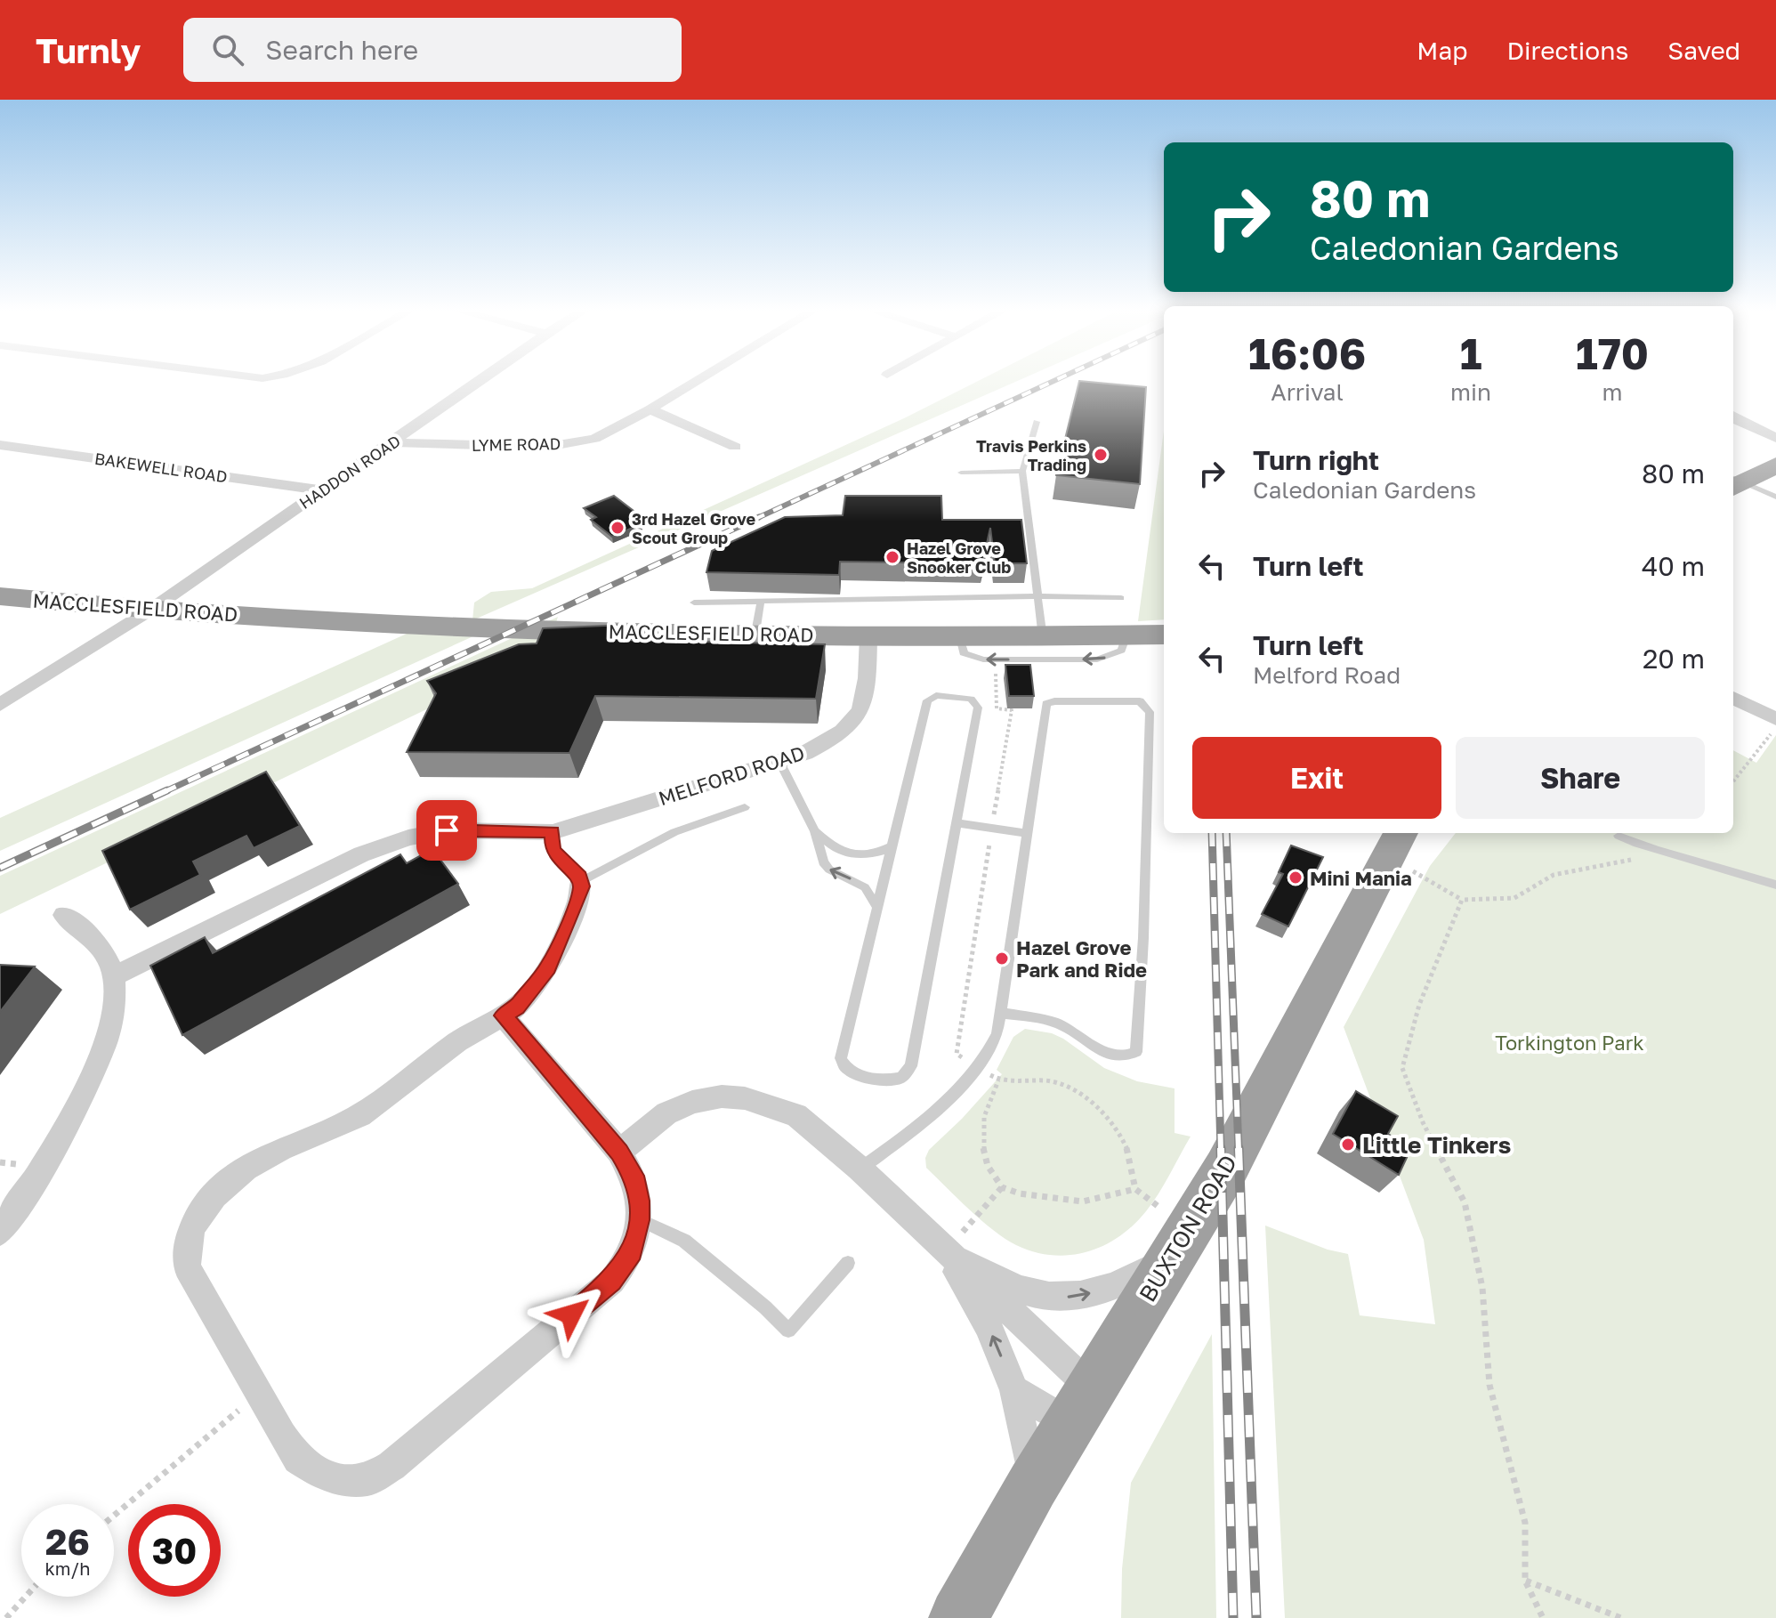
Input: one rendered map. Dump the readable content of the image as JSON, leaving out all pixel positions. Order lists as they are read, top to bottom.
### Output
{
  "streets": {
    "highway": ["MACCLESFIELD ROAD", "BUXTON ROAD"],
    "street": [
      "LYME ROAD",
      "BAKEWELL ROAD",
      "HADDON ROAD",
      "MELFORD ROAD"
    ]
  },
  "crossings": [
    ["LYME ROAD", "HADDON ROAD"],
    ["BAKEWELL ROAD", "HADDON ROAD"],
    ["HADDON ROAD", "MACCLESFIELD ROAD"],
    ["MACCLESFIELD ROAD", "MELFORD ROAD"]
  ],
  "parks": ["Torkington Park"],
  "places": [
    "Travis Perkins Trading",
    "3rd Hazel Grove Scout Group",
    "Hazel Grove Snooker Club",
    "Mini Mania",
    "Hazel Grove Park and Ride",
    "Little Tinkers"
  ],
  "page": {
    "header": "Turnly",
    "search": "Search here",
    "nav": ["Map", "Directions", "Saved"],
    "turn": ["80 m", "Caledonian Gardens"],
    "eta": [
      "16:06",
      "Arrival",
      "1",
      "min",
      "170",
      "m"
    ],
    "list": [
      {
        "name": "Turn right",
        "note": "Caledonian Gardens",
        "value": "80 m"
      },
      {
        "name": "Turn left",
        "value": "40 m"
      },
      {
        "name": "Turn left",
        "note": "Melford Road",
        "value": "20 m"
      }
    ],
    "buttons": ["Exit", "Share"],
    "speed": "26 km/h",
    "limit": "30"
  }
}
